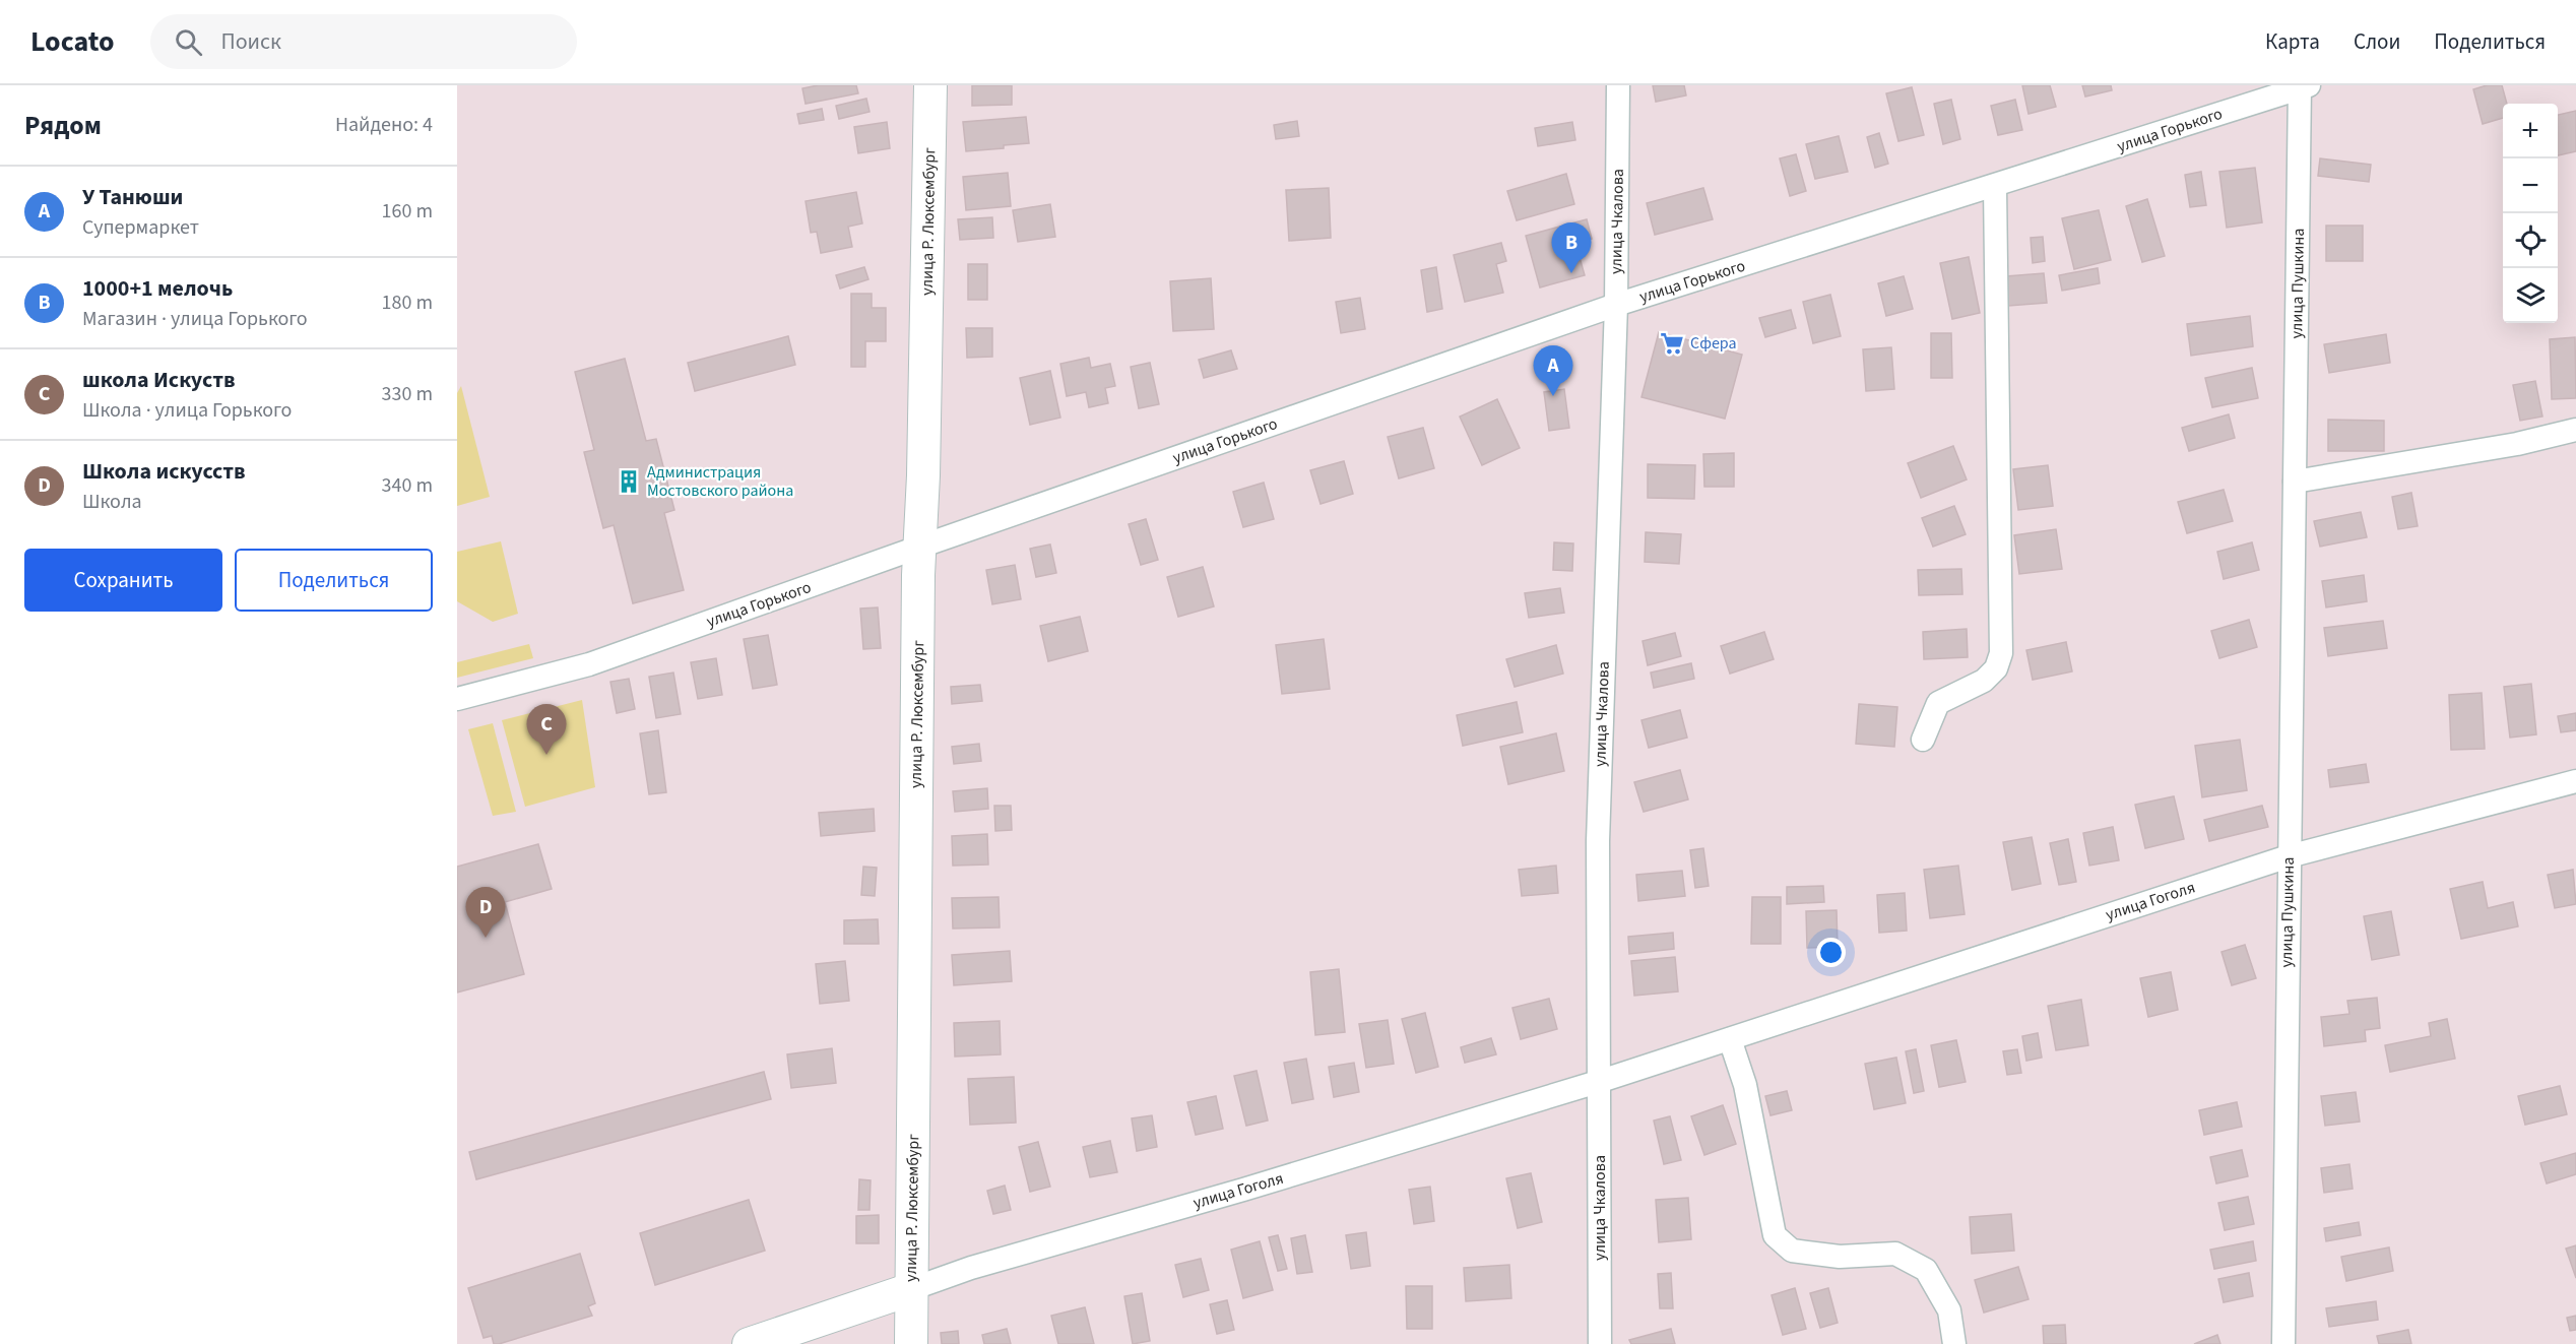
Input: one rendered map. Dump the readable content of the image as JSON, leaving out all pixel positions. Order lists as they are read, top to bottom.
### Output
{
  "streets": {
    "street": [
      "улица Горького",
      "улица Р. Люксембург",
      "улица Чкалова",
      "улица Пушкина",
      "улица Гоголя"
    ]
  },
  "crossings": [
    ["улица Горького", "улица Р. Люксембург"],
    ["улица Горького", "улица Чкалова"],
    ["улица Горького", "улица Пушкина"],
    ["улица Р. Люксембург", "улица Гоголя"],
    ["улица Чкалова", "улица Гоголя"],
    ["улица Пушкина", "улица Гоголя"]
  ],
  "places": {
    "supermarket": ["Сфера"],
    "building": ["Администрация Мостовского района"]
  },
  "page": {
    "header": "Locato",
    "search": "Поиск",
    "nav": ["Карта", "Слои", "Поделиться"],
    "heading": ["Рядом", "Найдено: 4"],
    "map_buttons": ["+", "−"],
    "list": [
      {
        "mark": "A",
        "name": "У Танюши",
        "note": "Супермаркет",
        "value": "160 m"
      },
      {
        "mark": "B",
        "name": "1000+1 мелочь",
        "note": "Магазин · улица Горького",
        "value": "180 m"
      },
      {
        "mark": "C",
        "name": "школа Искуств",
        "note": "Школа · улица Горького",
        "value": "330 m"
      },
      {
        "mark": "D",
        "name": "Школа искусств",
        "note": "Школа",
        "value": "340 m"
      }
    ],
    "pins": [
      "B",
      "A",
      "C",
      "D"
    ],
    "buttons": ["Сохранить", "Поделиться"]
  }
}
